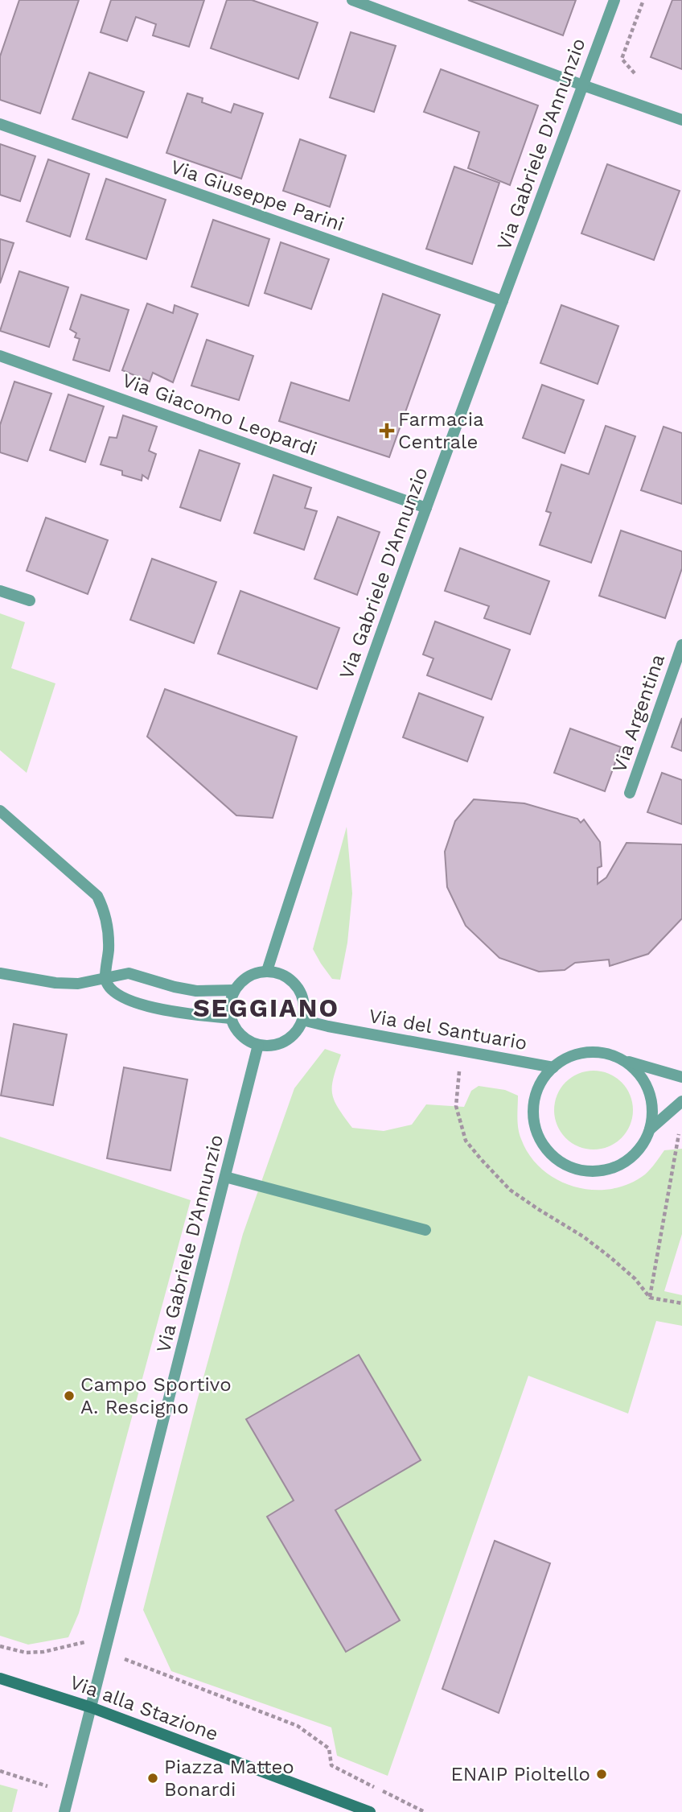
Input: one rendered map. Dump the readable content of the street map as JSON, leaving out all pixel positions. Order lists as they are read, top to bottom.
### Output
{
  "streets": {
    "street": [
      "Via Gabriele D'Annunzio",
      "Via Giuseppe Parini",
      "Via Giacomo Leopardi",
      "Via Argentina",
      "Via del Santuario",
      "Via alla Stazione"
    ]
  },
  "crossings": [
    ["Via Gabriele D'Annunzio", "Via Giuseppe Parini"],
    ["Via Gabriele D'Annunzio", "Via Giacomo Leopardi"],
    ["Via Gabriele D'Annunzio", "Via del Santuario"],
    ["Via Gabriele D'Annunzio", "Via alla Stazione"]
  ],
  "districts": ["SEGGIANO"],
  "places": {
    "health": ["Farmacia Centrale"],
    "other": ["Campo Sportivo A. Rescigno", "ENAIP Pioltello", "Piazza Matteo Bonardi"]
  }
}
